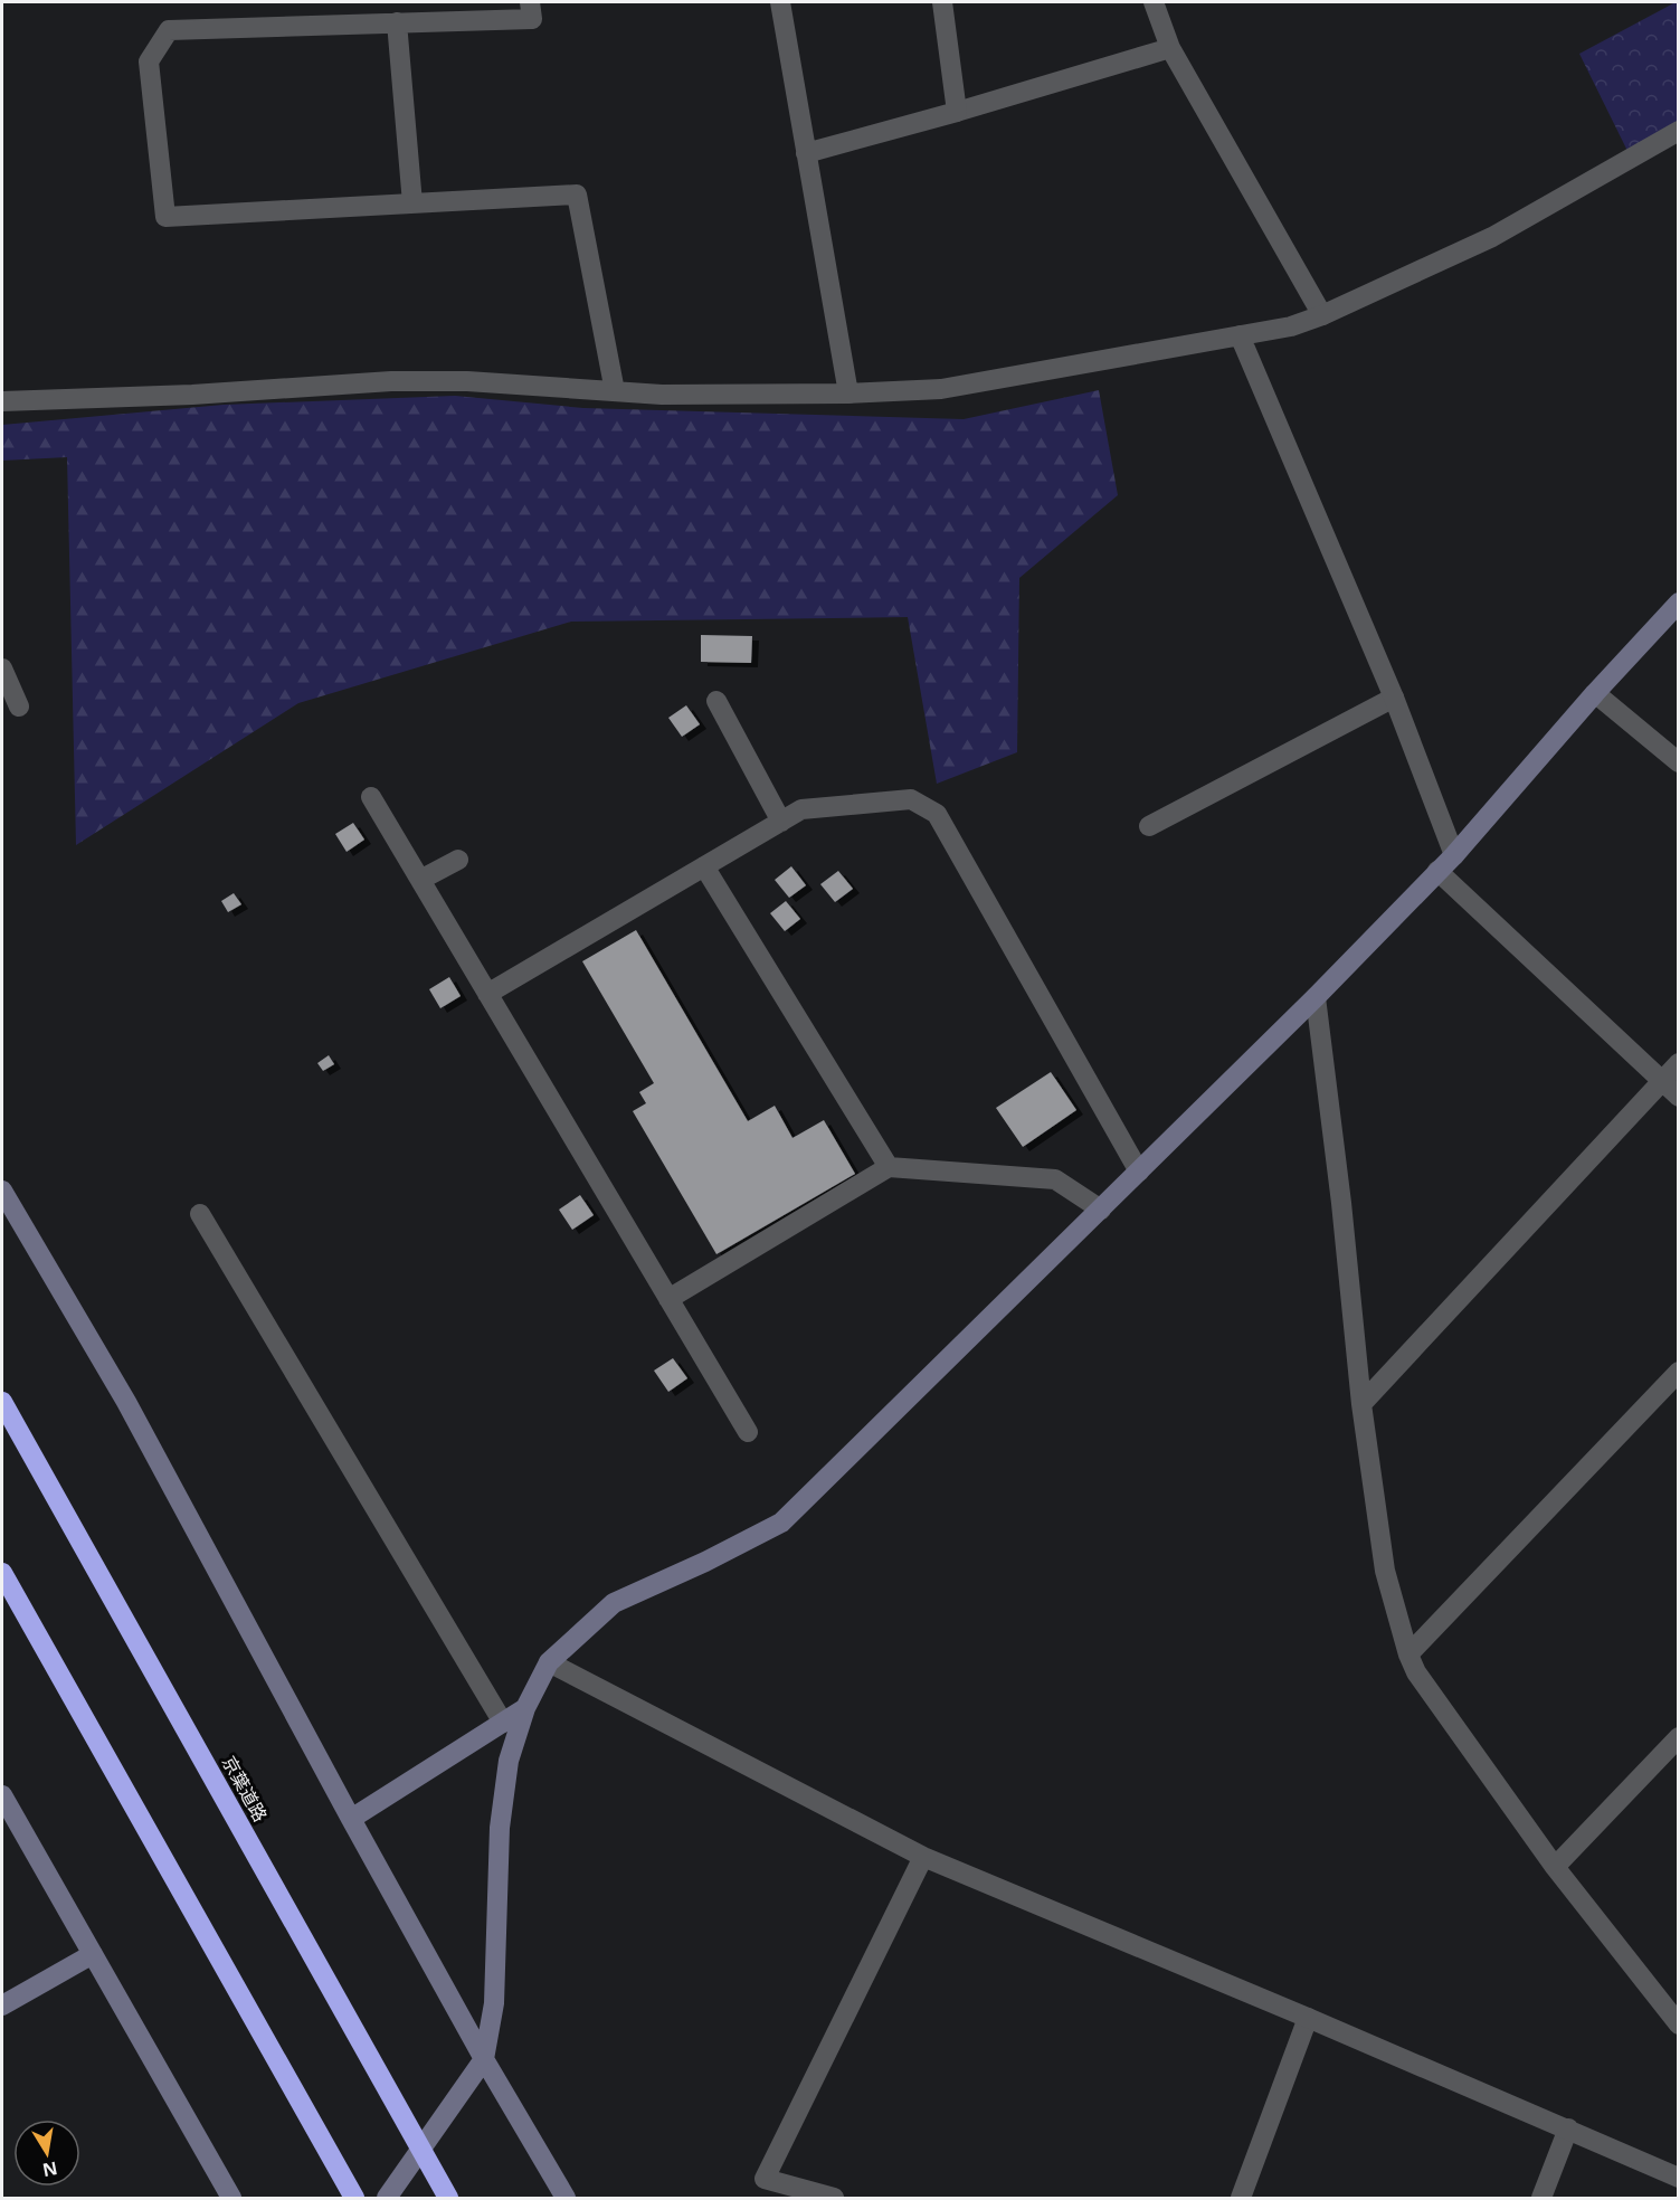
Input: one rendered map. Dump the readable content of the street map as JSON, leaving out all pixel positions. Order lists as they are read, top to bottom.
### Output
{
  "streets": {
    "highway": ["京葉道路"]
  },
  "north": "bottom"
}
